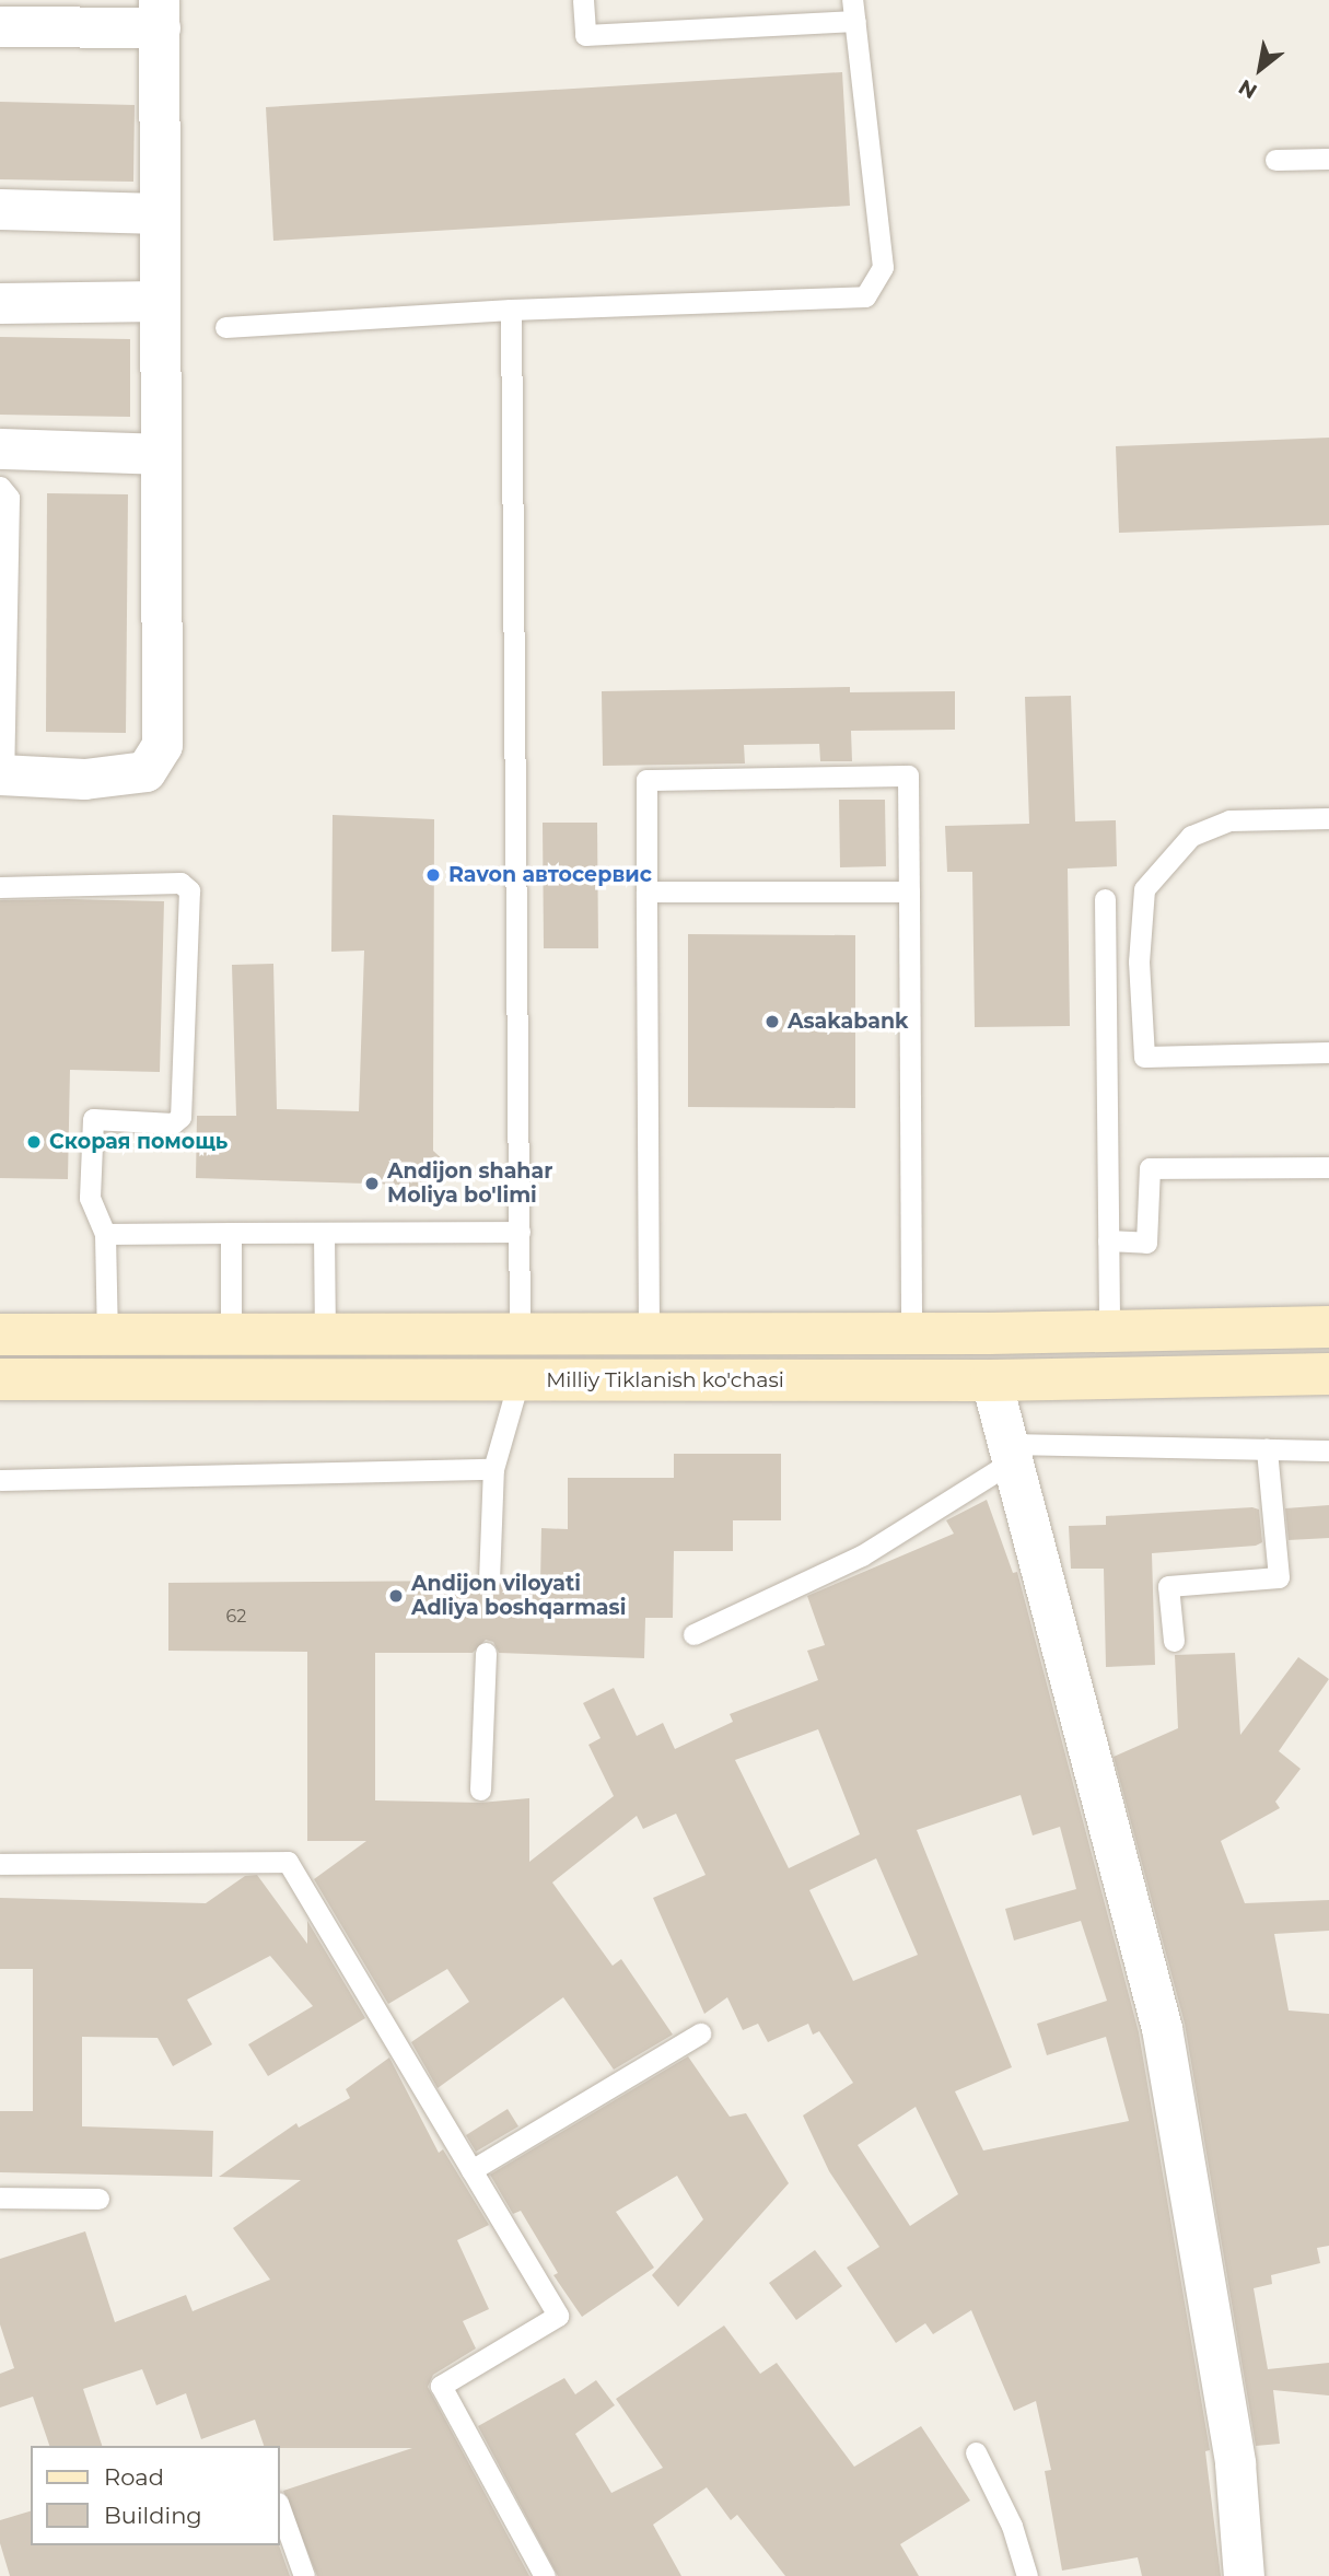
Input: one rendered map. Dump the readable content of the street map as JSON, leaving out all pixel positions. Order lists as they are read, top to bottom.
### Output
{
  "streets": {
    "main road": ["Milliy Tiklanish ko'chasi"]
  },
  "places": [
    "Ravon автосервис",
    "Asakabank",
    "Скорая помощь",
    "Andijon shahar Moliya bo'limi",
    "Andijon viloyati Adliya boshqarmasi"
  ],
  "house_numbers": ["62"],
  "legend": ["Road", "Building"],
  "north": "bottom left"
}
